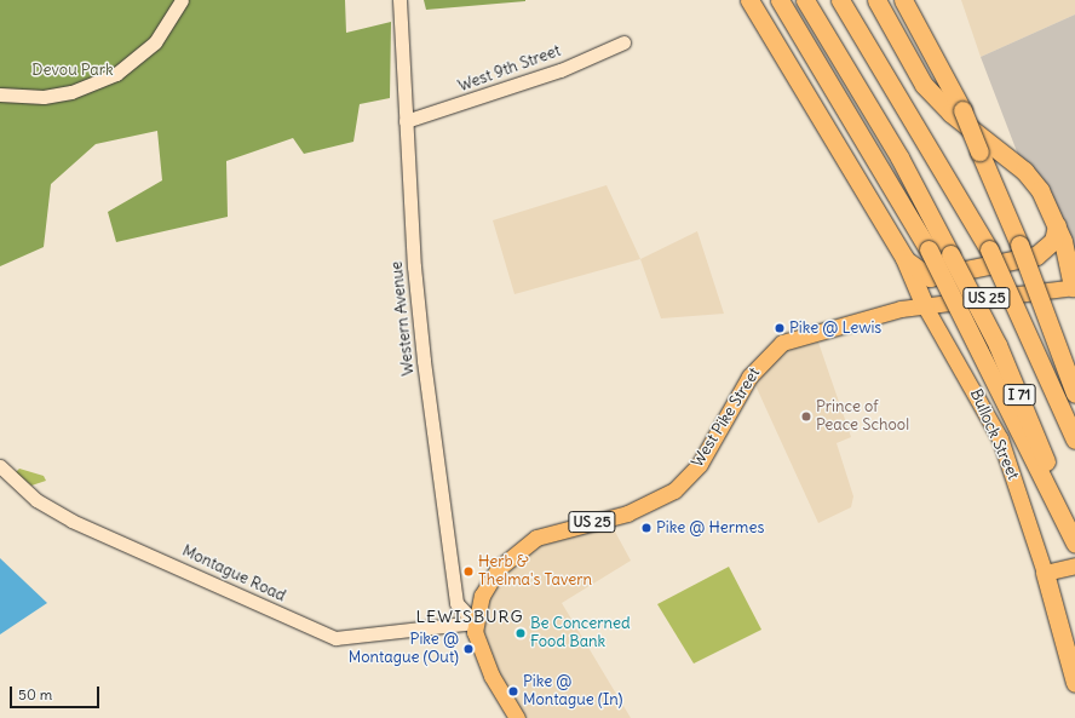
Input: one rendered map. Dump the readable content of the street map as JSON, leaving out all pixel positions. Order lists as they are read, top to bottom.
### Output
{
  "streets": {
    "highway": ["I 71"],
    "main road": ["US 25", "West Pike Street", "Bullock Street"],
    "street": ["West 9th Street", "Western Avenue", "Montague Road"]
  },
  "crossings": [
    ["West 9th Street", "Western Avenue"],
    ["Western Avenue", "West Pike Street"],
    ["Western Avenue", "Montague Road"],
    ["West Pike Street", "Bullock Street"],
    ["West Pike Street", "Montague Road"]
  ],
  "districts": ["LEWISBURG"],
  "parks": ["Devou Park"],
  "places": [
    "Pike @ Lewis",
    "Prince of Peace School",
    "Pike @ Hermes",
    "Herb & Thelma's Tavern",
    "Be Concerned Food Bank",
    "Pike @ Montague (Out)",
    "Pike @ Montague (In)"
  ],
  "scale_bar": "50 m"
}
